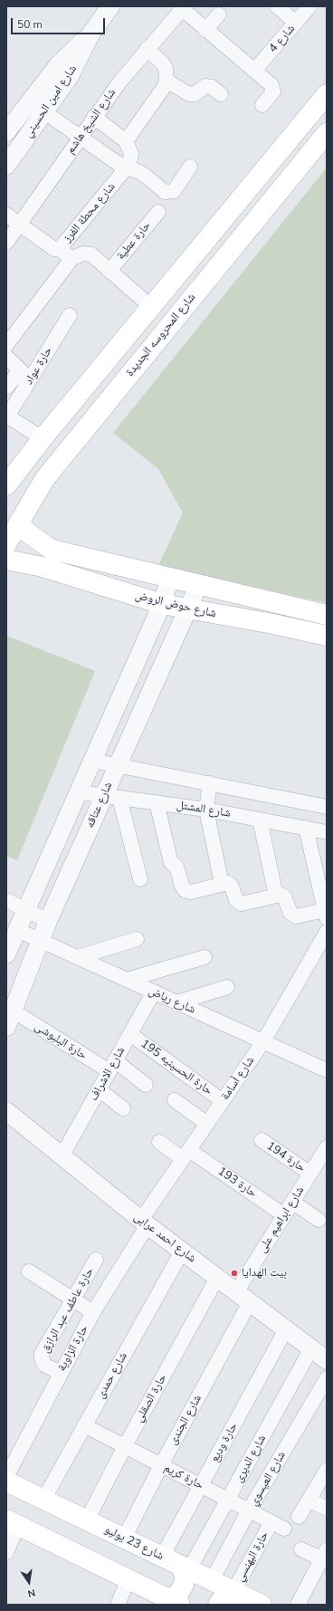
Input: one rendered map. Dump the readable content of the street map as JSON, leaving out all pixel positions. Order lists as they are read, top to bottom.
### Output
{
  "streets": {
    "main road": ["شارع المحروسه الجديدة", "شارع حوض الروض", "شارع 23 يوليو"],
    "street": [
      "شارع 4",
      "شارع امين الحسيني",
      "شارع الشيخ هاشم",
      "شارع محطة الفرز",
      "حارة عطية",
      "حارة عواد",
      "شارع عتاقه",
      "شارع المشتل",
      "شارع رياض",
      "حارة البلبوشى",
      "حارة الحسينيه 195",
      "شارع الاشراف",
      "شارع أسامة",
      "حارة 194",
      "حارة 193",
      "شارع ابراهيم على",
      "شارع احمد عرابى",
      "حارة عاطف عبد الرازق",
      "حارة الزاوية",
      "شارع حمدى",
      "حارة الصقلي",
      "شارع الجندى",
      "حارة وديع",
      "شارع الديرى",
      "حارة كريم",
      "شارع العيسوي",
      "حارة البهنسي"
    ]
  },
  "crossings": [
    ["شارع المحروسه الجديدة", "شارع حوض الروض"],
    ["شارع حوض الروض", "شارع عتاقه"],
    ["شارع عتاقه", "شارع المشتل"],
    ["شارع عتاقه", "شارع رياض"],
    ["شارع عتاقه", "حارة البلبوشى"],
    ["شارع رياض", "شارع الاشراف"],
    ["شارع رياض", "شارع أسامة"],
    ["حارة البلبوشى", "شارع الاشراف"],
    ["حارة الحسينيه 195", "شارع الاشراف"],
    ["حارة الحسينيه 195", "شارع أسامة"],
    ["شارع الاشراف", "شارع احمد عرابى"],
    ["شارع أسامة", "حارة 193"],
    ["شارع أسامة", "شارع احمد عرابى"],
    ["شارع أسامة", "حارة الزاوية"],
    ["حارة 194", "شارع ابراهيم على"],
    ["حارة 193", "شارع ابراهيم على"],
    ["شارع ابراهيم على", "شارع احمد عرابى"],
    ["شارع ابراهيم على", "شارع الجندى"],
    ["شارع احمد عرابى", "حارة الزاوية"],
    ["شارع احمد عرابى", "شارع حمدى"],
    ["شارع احمد عرابى", "حارة الصقلي"],
    ["شارع احمد عرابى", "شارع الجندى"],
    ["شارع احمد عرابى", "حارة وديع"],
    ["شارع احمد عرابى", "شارع الديرى"],
    ["حارة عاطف عبد الرازق", "حارة الزاوية"],
    ["شارع حمدى", "حارة كريم"],
    ["شارع حمدى", "شارع 23 يوليو"],
    ["حارة الصقلي", "حارة كريم"],
    ["حارة الصقلي", "شارع 23 يوليو"],
    ["شارع الجندى", "حارة كريم"],
    ["شارع الجندى", "شارع 23 يوليو"],
    ["حارة وديع", "شارع الديرى"],
    ["حارة وديع", "حارة كريم"],
    ["حارة وديع", "شارع 23 يوليو"],
    ["شارع الديرى", "حارة كريم"],
    ["شارع الديرى", "شارع 23 يوليو"],
    ["حارة كريم", "شارع العيسوي"],
    ["حارة كريم", "حارة البهنسي"],
    ["شارع العيسوي", "شارع 23 يوليو"],
    ["شارع 23 يوليو", "حارة البهنسي"]
  ],
  "places": ["بيت الهدايا"],
  "scale_bar": "50 m",
  "north": "bottom"
}
